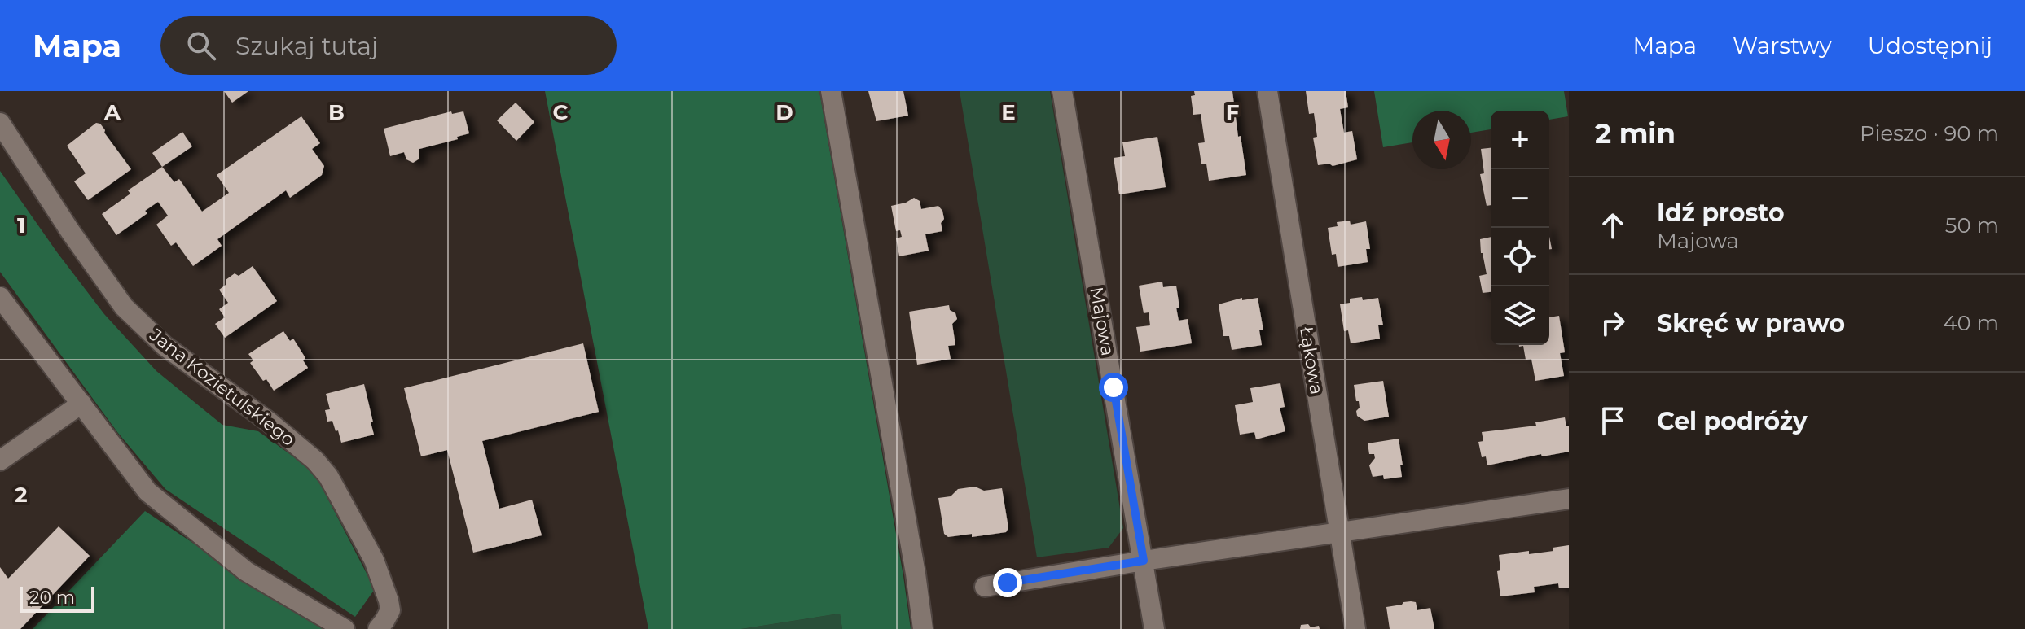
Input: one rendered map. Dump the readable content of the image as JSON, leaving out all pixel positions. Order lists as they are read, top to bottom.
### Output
{
  "streets": {
    "street": ["Majowa", "Łąkowa", "Jana Kozietulskiego"]
  },
  "scale_bar": "20 m",
  "north": "bottom",
  "page": {
    "header": "Mapa",
    "search": "Szukaj tutaj",
    "nav": ["Mapa", "Warstwy", "Udostępnij"],
    "heading": ["2 min", "Pieszo · 90 m"],
    "map_buttons": ["+", "−"],
    "list": [
      ["Idź prosto", "Majowa", "50 m"],
      ["Skręć w prawo", "40 m"],
      "Cel podróży"
    ],
    "scale": "20 m"
  },
  "grid": {
    "columns": [
      "A",
      "B",
      "C",
      "D",
      "E",
      "F"
    ],
    "rows": ["1", "2"]
  }
}
